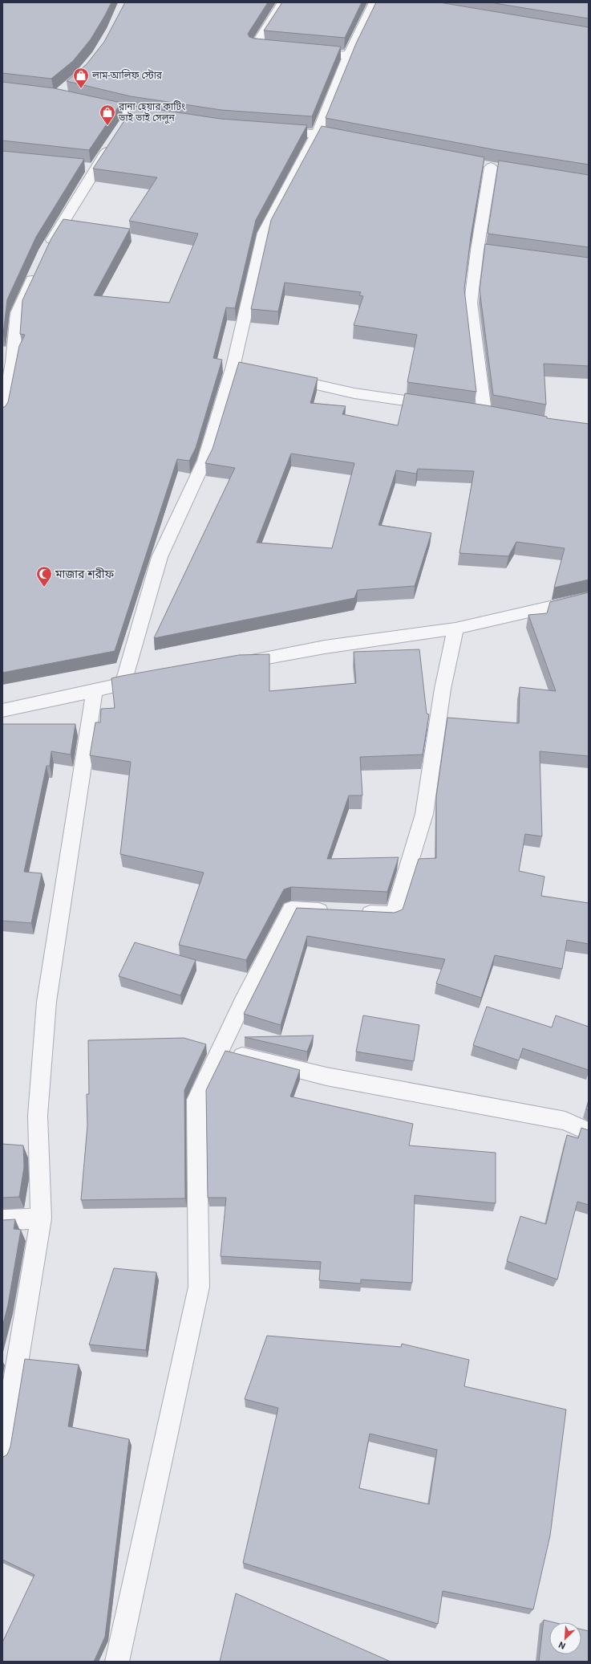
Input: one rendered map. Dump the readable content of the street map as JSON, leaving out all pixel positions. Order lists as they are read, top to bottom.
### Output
{
  "places": {
    "shop": ["লাম-আলিফ স্টোর", "রানা হেয়ার কাটিং ভাই ভাই সেলুন"],
    "mosque": ["মাজার শরীফ"]
  },
  "north": "bottom left"
}
